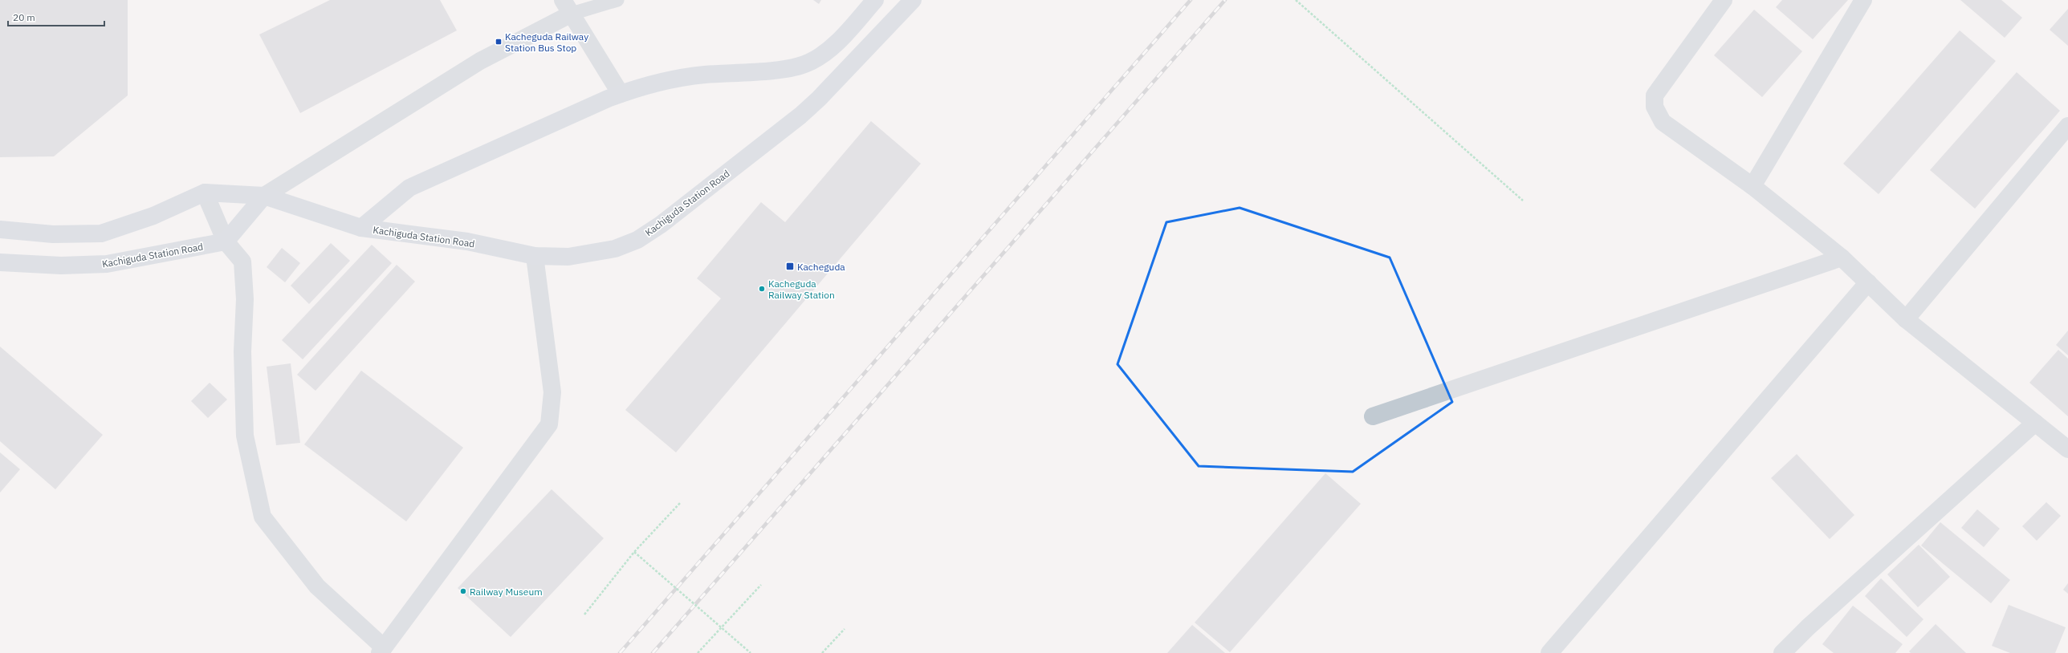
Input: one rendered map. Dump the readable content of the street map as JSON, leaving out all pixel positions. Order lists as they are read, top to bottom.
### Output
{
  "streets": {
    "main road": ["Kachiguda Station Road"]
  },
  "places": {
    "transit": ["Kacheguda Railway Station Bus Stop", "Kacheguda"],
    "other": ["Kacheguda Railway Station", "Railway Museum"]
  },
  "scale_bar": "20 m"
}
